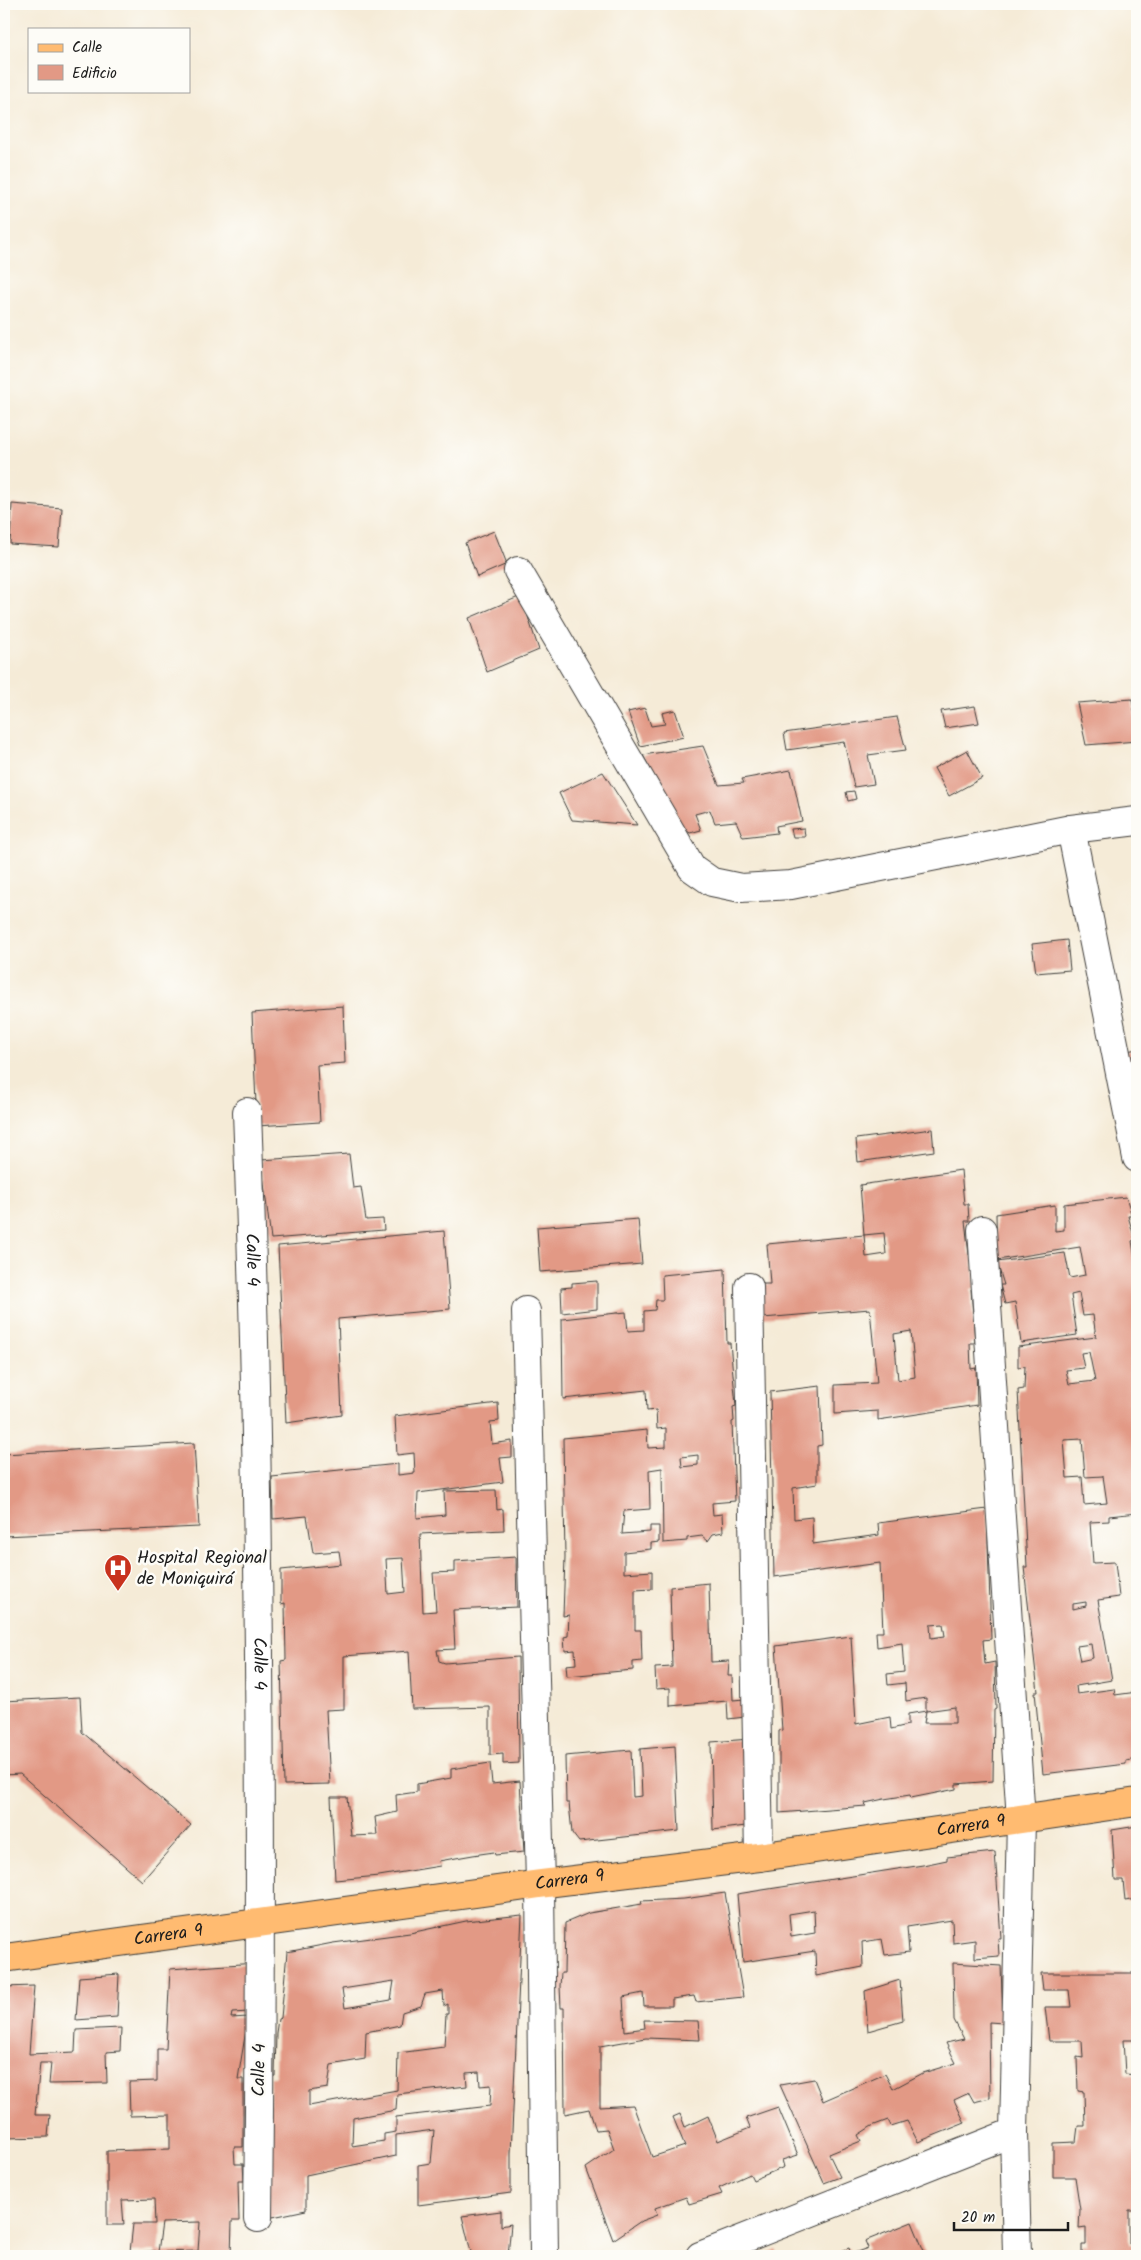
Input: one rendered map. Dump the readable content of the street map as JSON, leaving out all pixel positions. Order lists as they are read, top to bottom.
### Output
{
  "streets": {
    "main road": ["Carrera 9"],
    "street": ["Calle 4"]
  },
  "crossings": [
    ["Calle 4", "Carrera 9"]
  ],
  "places": {
    "hospital": ["Hospital Regional de Moniquirá"]
  },
  "legend": ["Calle", "Edificio"],
  "scale_bar": "20 m"
}
